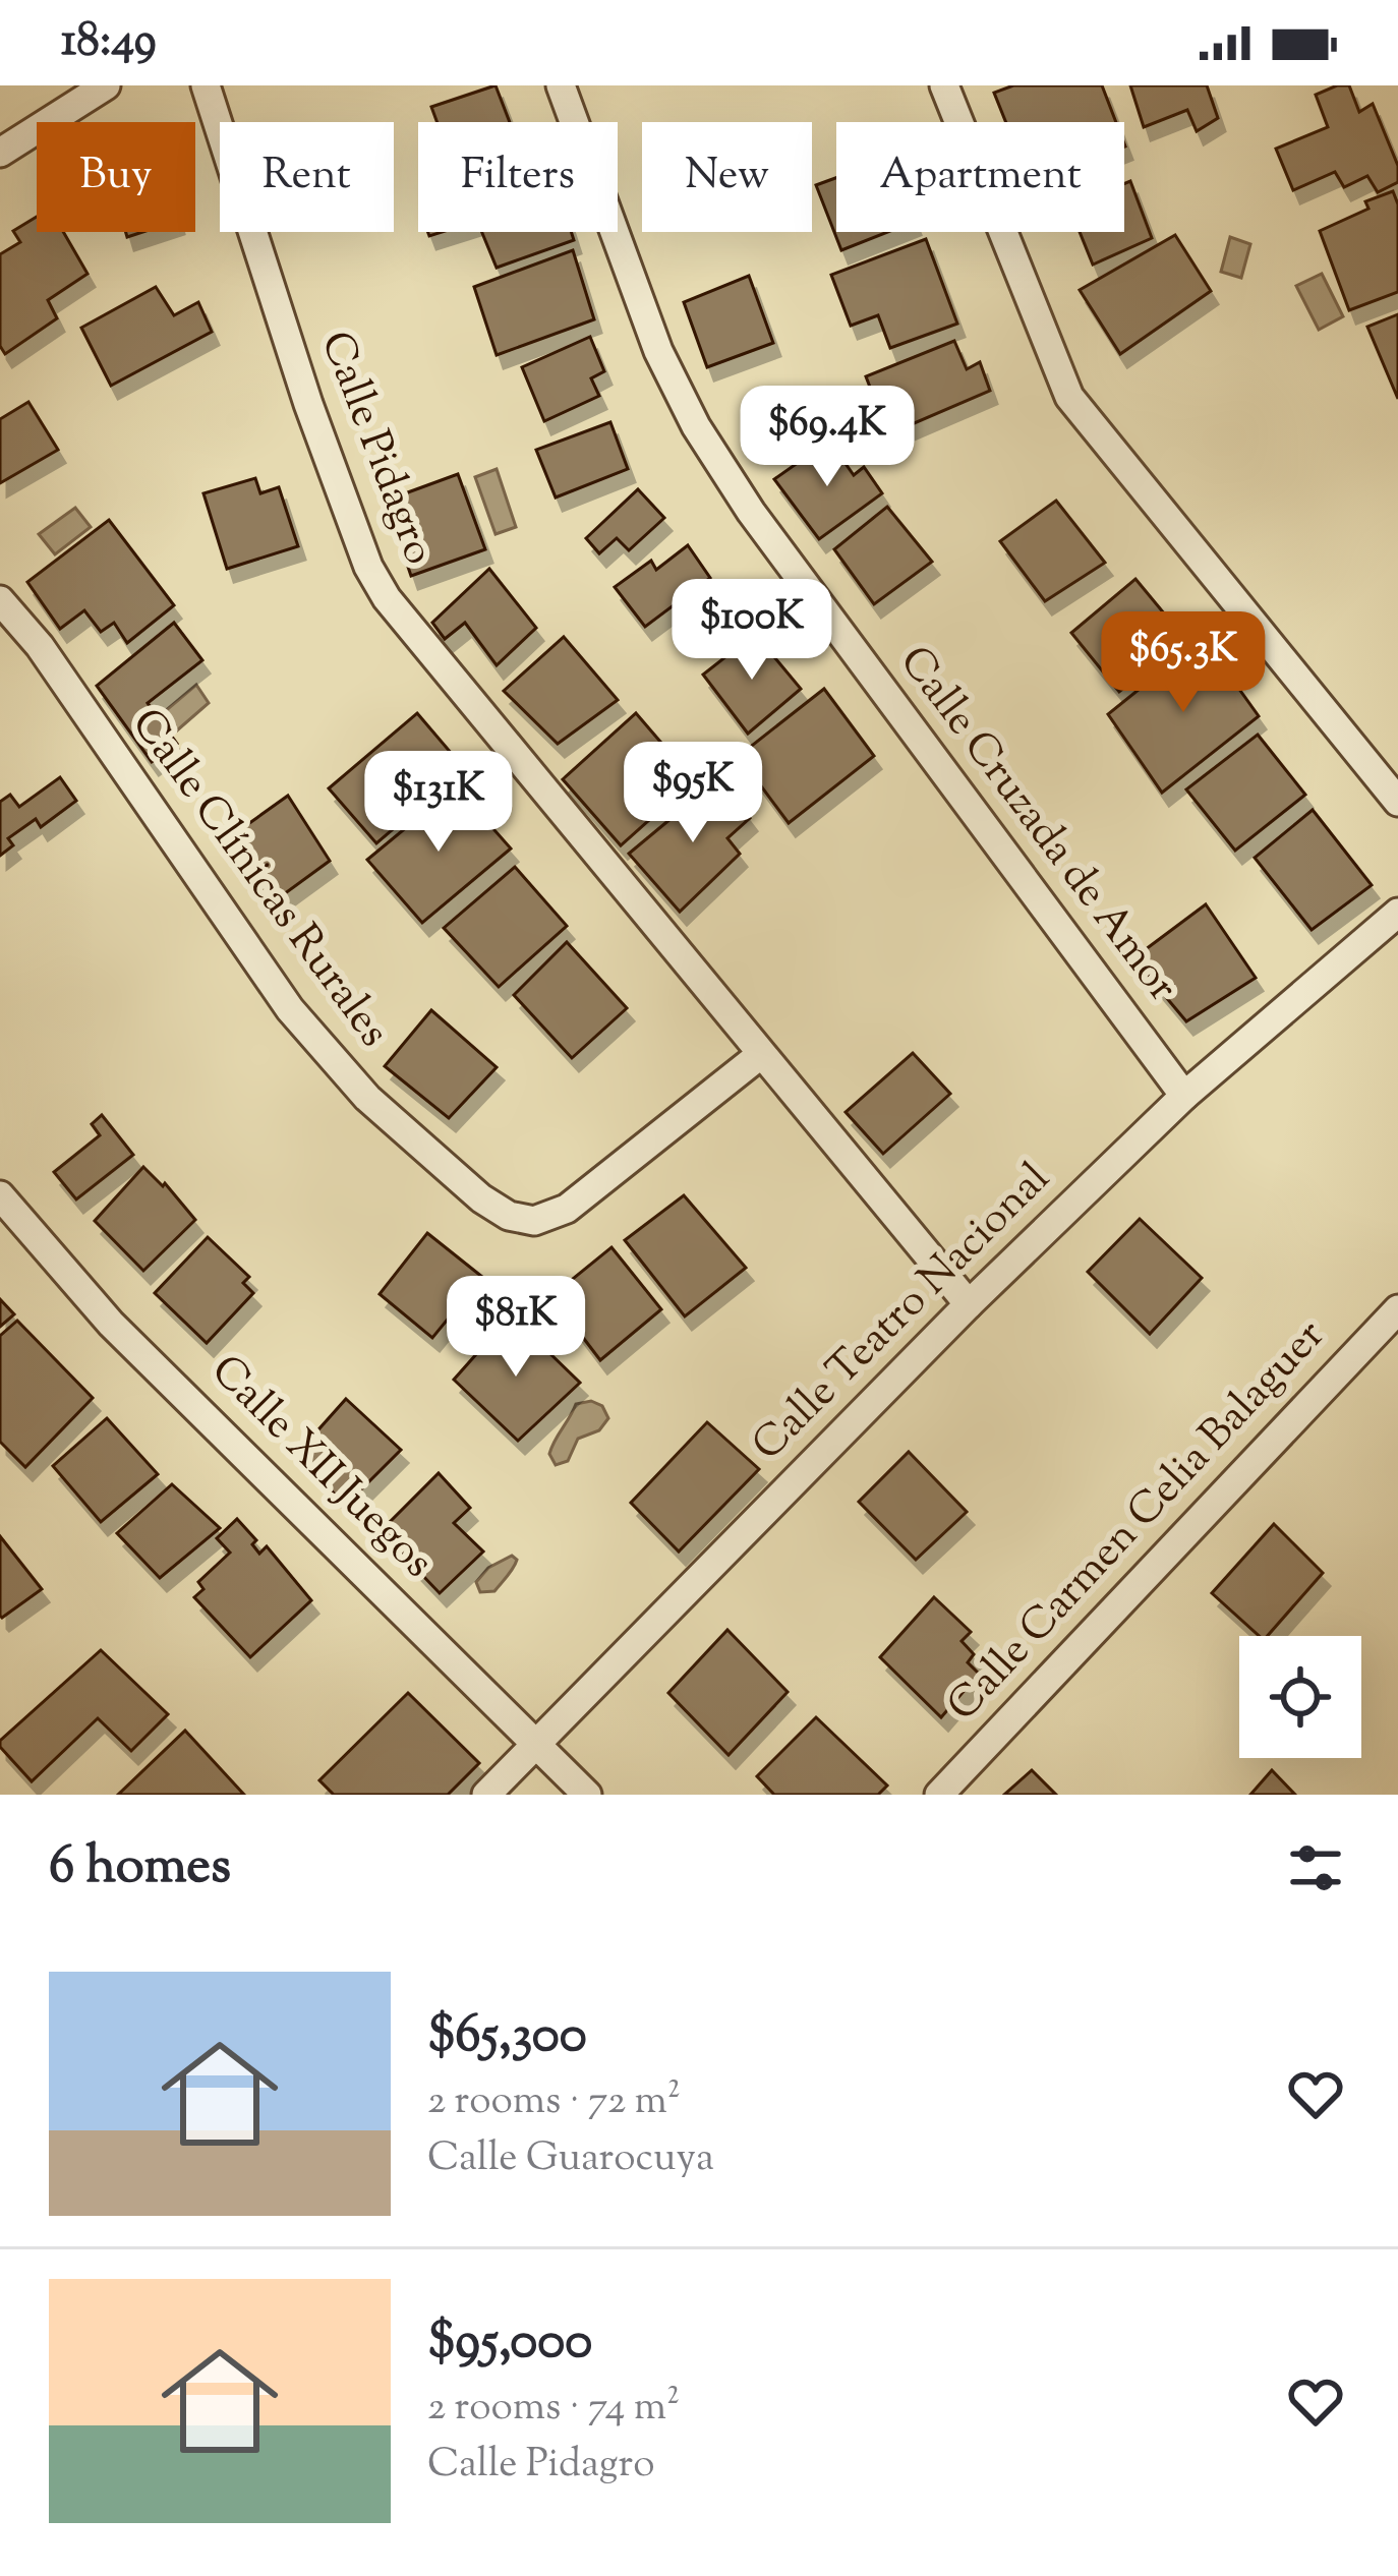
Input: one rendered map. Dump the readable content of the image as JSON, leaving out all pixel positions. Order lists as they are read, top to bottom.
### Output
{
  "streets": {
    "street": [
      "Calle Pidagro",
      "Calle Cruzada de Amor",
      "Calle Clínicas Rurales",
      "Calle Teatro Nacional",
      "Calle XII Juegos",
      "Calle Carmen Celia Balaguer"
    ]
  },
  "crossings": [
    ["Calle Pidagro", "Calle Clínicas Rurales"],
    ["Calle Pidagro", "Calle Teatro Nacional"],
    ["Calle Cruzada de Amor", "Calle Teatro Nacional"],
    ["Calle Teatro Nacional", "Calle XII Juegos"]
  ],
  "page": {
    "status": "18:49",
    "chip": [
      "Buy",
      "Rent",
      "Filters",
      "New",
      "Apartment"
    ],
    "price": [
      "$69.4K",
      "$100K",
      "$65.3K",
      "$95K",
      "$131K",
      "$81K"
    ],
    "heading": "6 homes",
    "list": [
      {
        "name": "$65,300",
        "note": "2 rooms · 72 m² · Calle Guarocuya"
      },
      {
        "name": "$95,000",
        "note": "2 rooms · 74 m² · Calle Pidagro"
      }
    ]
  }
}
